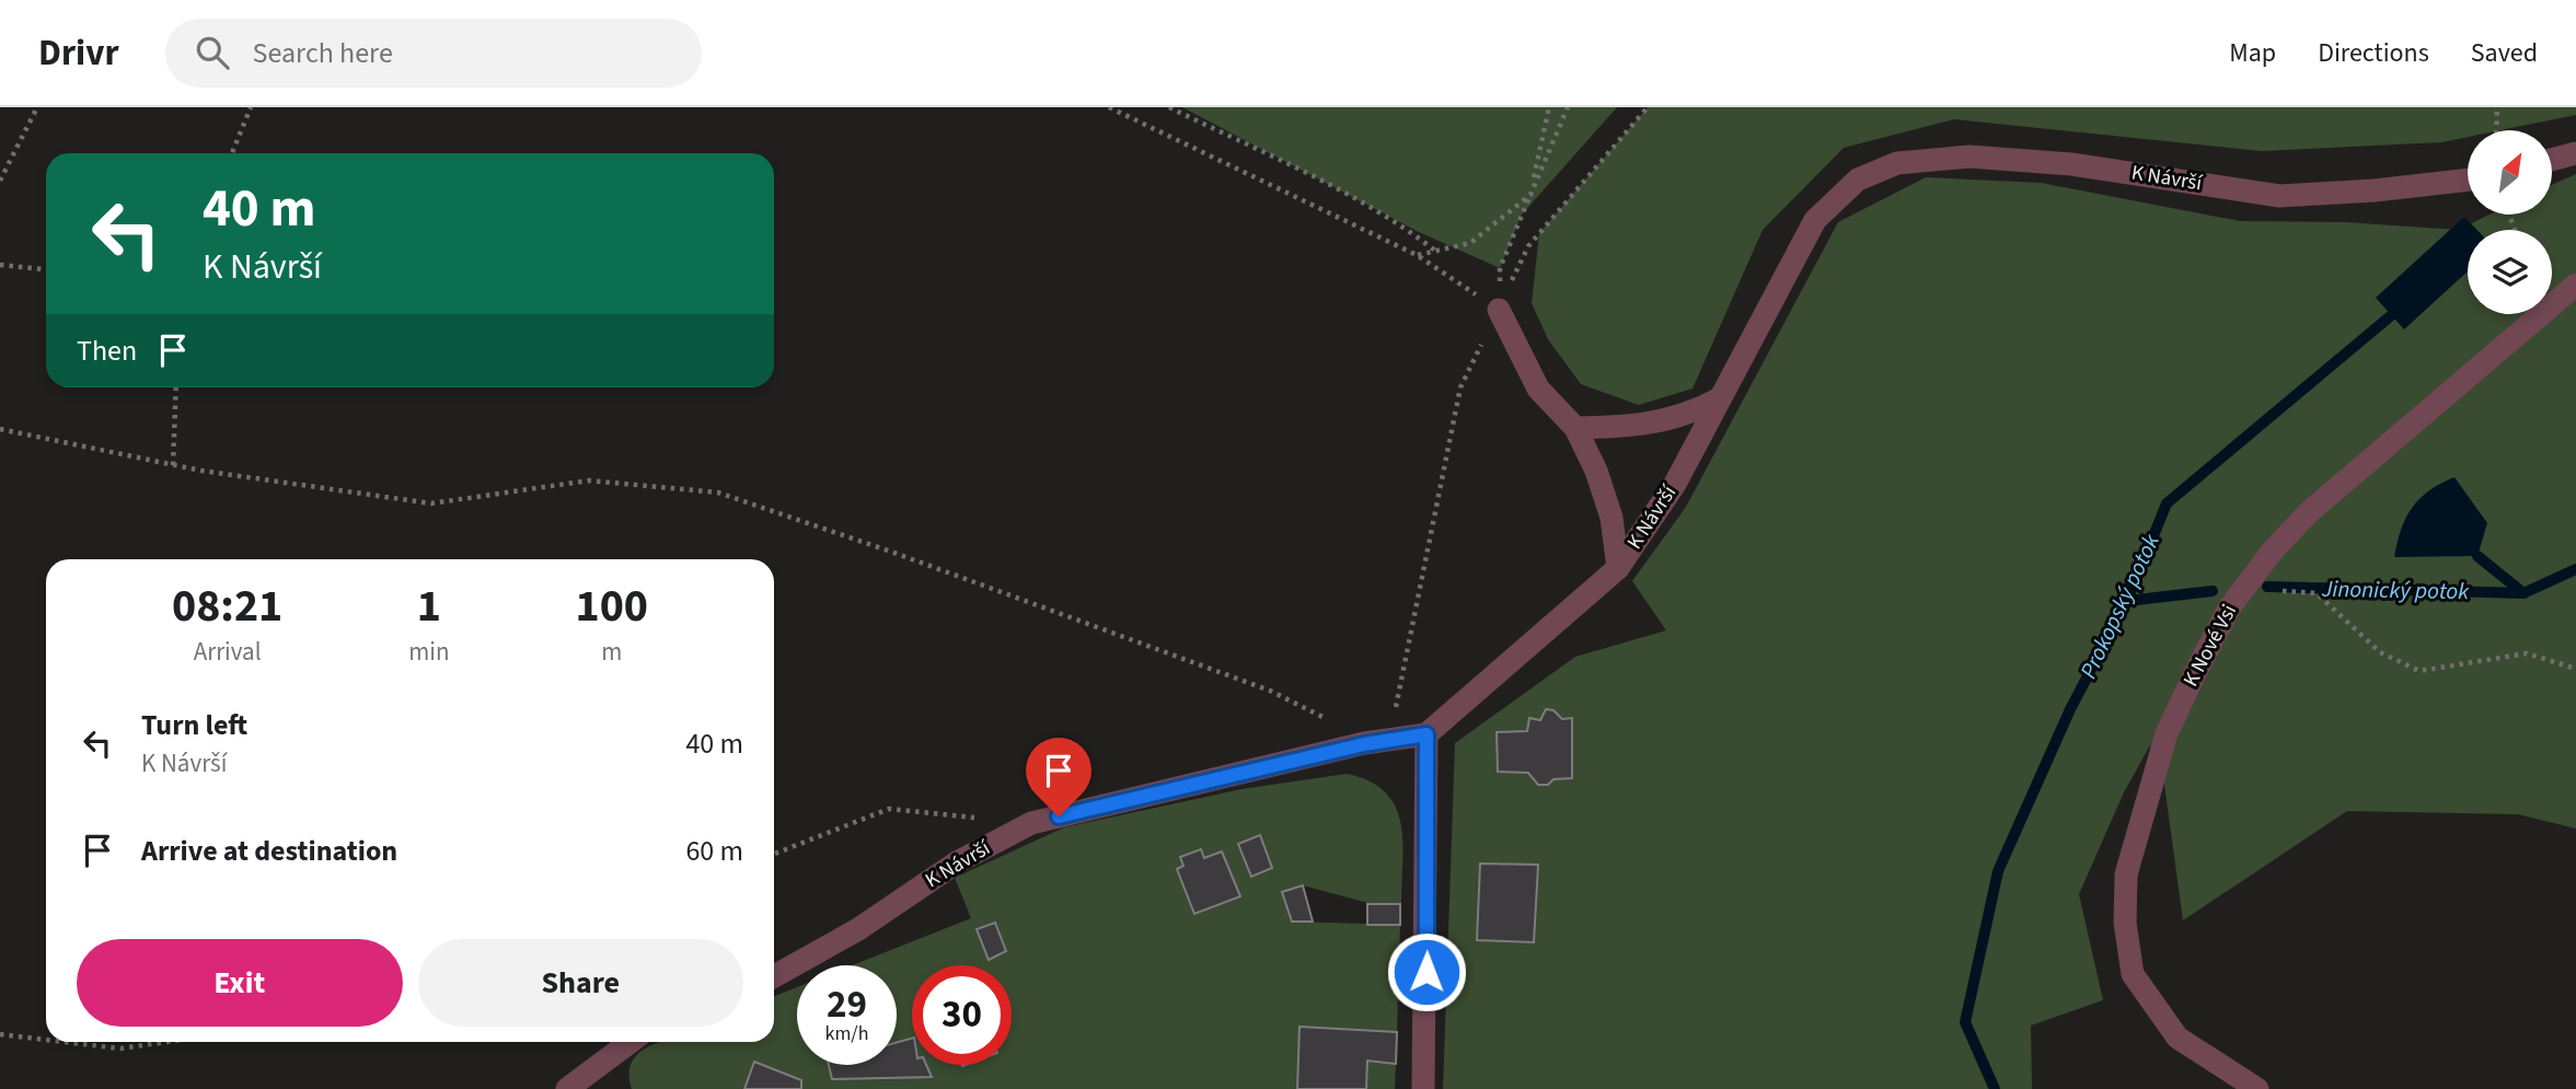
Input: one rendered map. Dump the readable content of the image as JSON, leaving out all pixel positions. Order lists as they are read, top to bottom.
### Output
{
  "streets": {
    "street": ["K Návrší", "K Nové Vsi"]
  },
  "water": ["Jinonický potok", "Prokopský potok"],
  "north": "top right",
  "page": {
    "header": "Drivr",
    "search": "Search here",
    "nav": ["Map", "Directions", "Saved"],
    "turn": ["40 m", "K Návrší"],
    "then": "Then",
    "eta": [
      "08:21",
      "Arrival",
      "1",
      "min",
      "100",
      "m"
    ],
    "list": [
      {
        "name": "Turn left",
        "note": "K Návrší",
        "value": "40 m"
      },
      {
        "name": "Arrive at destination",
        "value": "60 m"
      }
    ],
    "buttons": ["Exit", "Share"],
    "speed": "29 km/h",
    "limit": "30"
  }
}
